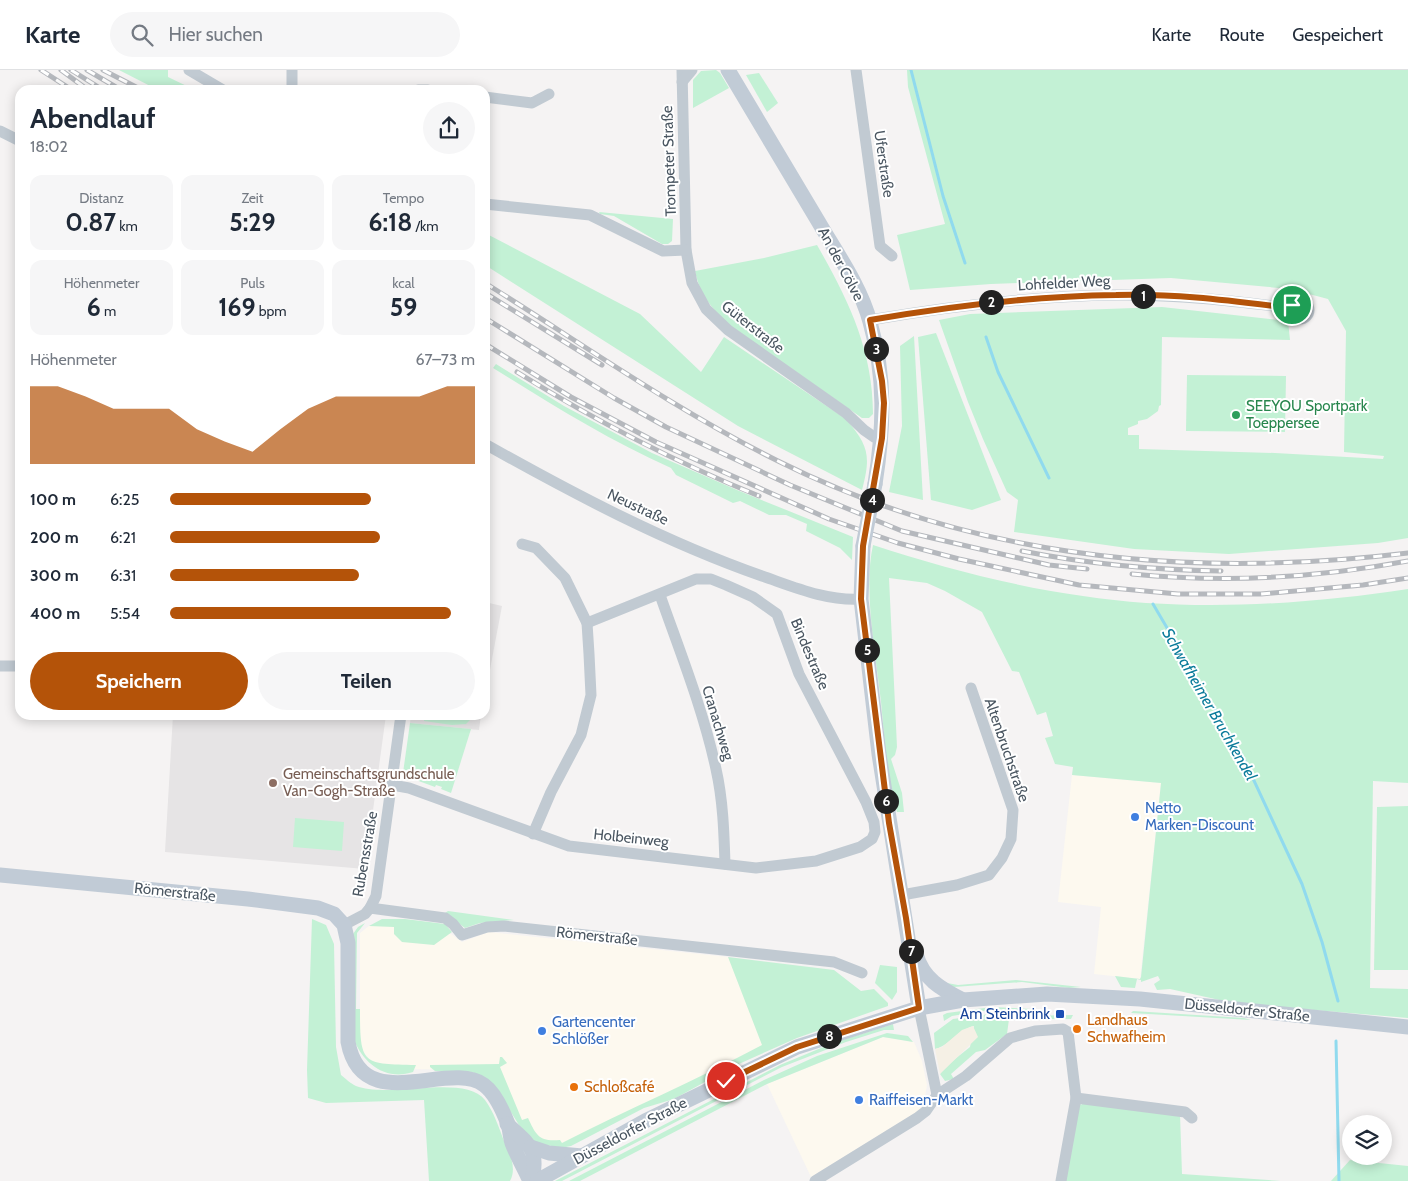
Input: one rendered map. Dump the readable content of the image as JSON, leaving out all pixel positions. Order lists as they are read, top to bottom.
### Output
{
  "streets": {
    "street": [
      "Trompeter Straße",
      "Uferstraße",
      "An der Cölve",
      "Lohfelder Weg",
      "Güterstraße",
      "Neustraße",
      "Bindestraße",
      "Cranachweg",
      "Altenbruchstraße",
      "Holbeinweg",
      "Rubensstraße",
      "Römerstraße",
      "Düsseldorfer Straße"
    ]
  },
  "crossings": [
    ["Trompeter Straße", "Güterstraße"],
    ["An der Cölve", "Lohfelder Weg"],
    ["An der Cölve", "Güterstraße"],
    ["An der Cölve", "Neustraße"],
    ["An der Cölve", "Altenbruchstraße"],
    ["An der Cölve", "Düsseldorfer Straße"],
    ["Bindestraße", "Cranachweg"],
    ["Bindestraße", "Holbeinweg"],
    ["Cranachweg", "Holbeinweg"],
    ["Holbeinweg", "Rubensstraße"],
    ["Rubensstraße", "Römerstraße"]
  ],
  "water": ["Schwafheimer Bruchkendel"],
  "places": {
    "other": [
      "SEEYOU Sportpark Toeppersee",
      "Gemeinschaftsgrundschule Van-Gogh-Straße",
      "Netto Marken-Discount",
      "Landhaus Schwafheim",
      "Gartencenter Schlößer",
      "Schloßcafé",
      "Raiffeisen-Markt"
    ],
    "transit": ["Am Steinbrink"]
  },
  "page": {
    "header": "Karte",
    "search": "Hier suchen",
    "nav": ["Karte", "Route", "Gespeichert"],
    "heading": ["Abendlauf", "18:02"],
    "stats": [
      ["Distanz", "0.87 km"],
      ["Zeit", "5:29"],
      ["Tempo", "6:18 /km"],
      ["Höhenmeter", "6 m"],
      ["Puls", "169 bpm"],
      ["kcal", "59"]
    ],
    "pins": [
      "1",
      "2",
      "3",
      "4",
      "5",
      "6",
      "7",
      "8"
    ],
    "chart": ["Höhenmeter", "67–73 m"],
    "list": [
      {
        "name": "100 m",
        "note": "6:25"
      },
      {
        "name": "200 m",
        "note": "6:21"
      },
      {
        "name": "300 m",
        "note": "6:31"
      },
      {
        "name": "400 m",
        "note": "5:54"
      }
    ],
    "buttons": ["Speichern", "Teilen"]
  }
}
